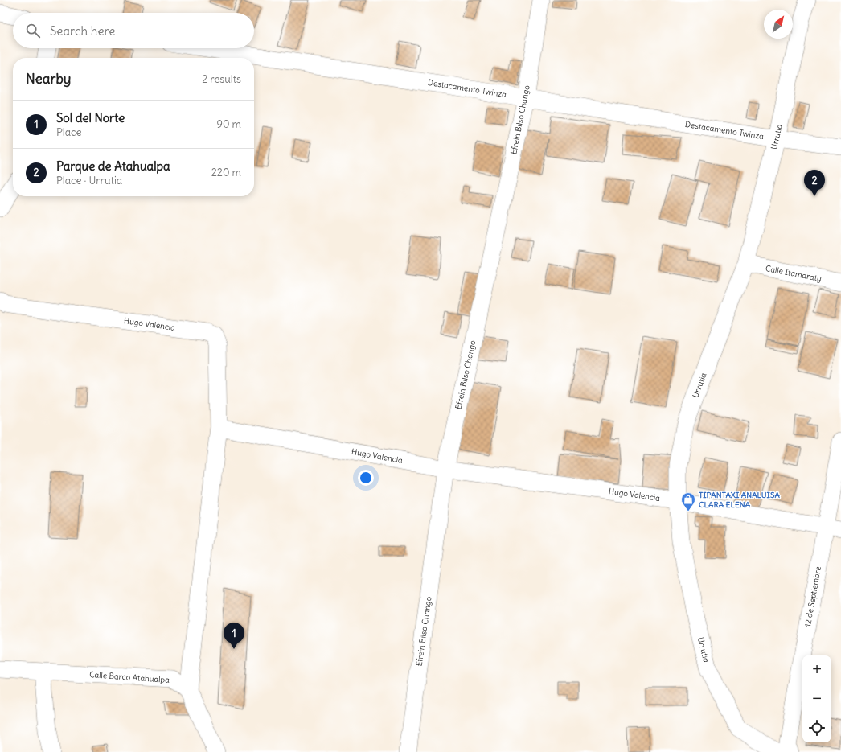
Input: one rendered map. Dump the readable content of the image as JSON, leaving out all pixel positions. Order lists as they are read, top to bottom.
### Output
{
  "streets": {
    "street": [
      "Destacamento Twinza",
      "Efrein Bilso Chango",
      "Urrutia",
      "Calle Itamaraty",
      "Hugo Valencia",
      "12 de Septiembre",
      "Calle Barco Atahualpa"
    ]
  },
  "crossings": [
    ["Destacamento Twinza", "Efrein Bilso Chango"],
    ["Destacamento Twinza", "Urrutia"],
    ["Efrein Bilso Chango", "Hugo Valencia"],
    ["Urrutia", "Calle Itamaraty"],
    ["Urrutia", "Hugo Valencia"],
    ["Hugo Valencia", "12 de Septiembre"]
  ],
  "places": {
    "shop": ["TIPANTAXI ANALUISA CLARA ELENA"]
  },
  "north": "top right",
  "page": {
    "search": "Search here",
    "heading": ["Nearby", "2 results"],
    "list": [
      {
        "mark": "1",
        "name": "Sol del Norte",
        "note": "Place",
        "value": "90 m"
      },
      {
        "mark": "2",
        "name": "Parque de Atahualpa",
        "note": "Place · Urrutia",
        "value": "220 m"
      }
    ],
    "pins": ["2", "1"],
    "map_buttons": ["+", "−"]
  }
}
